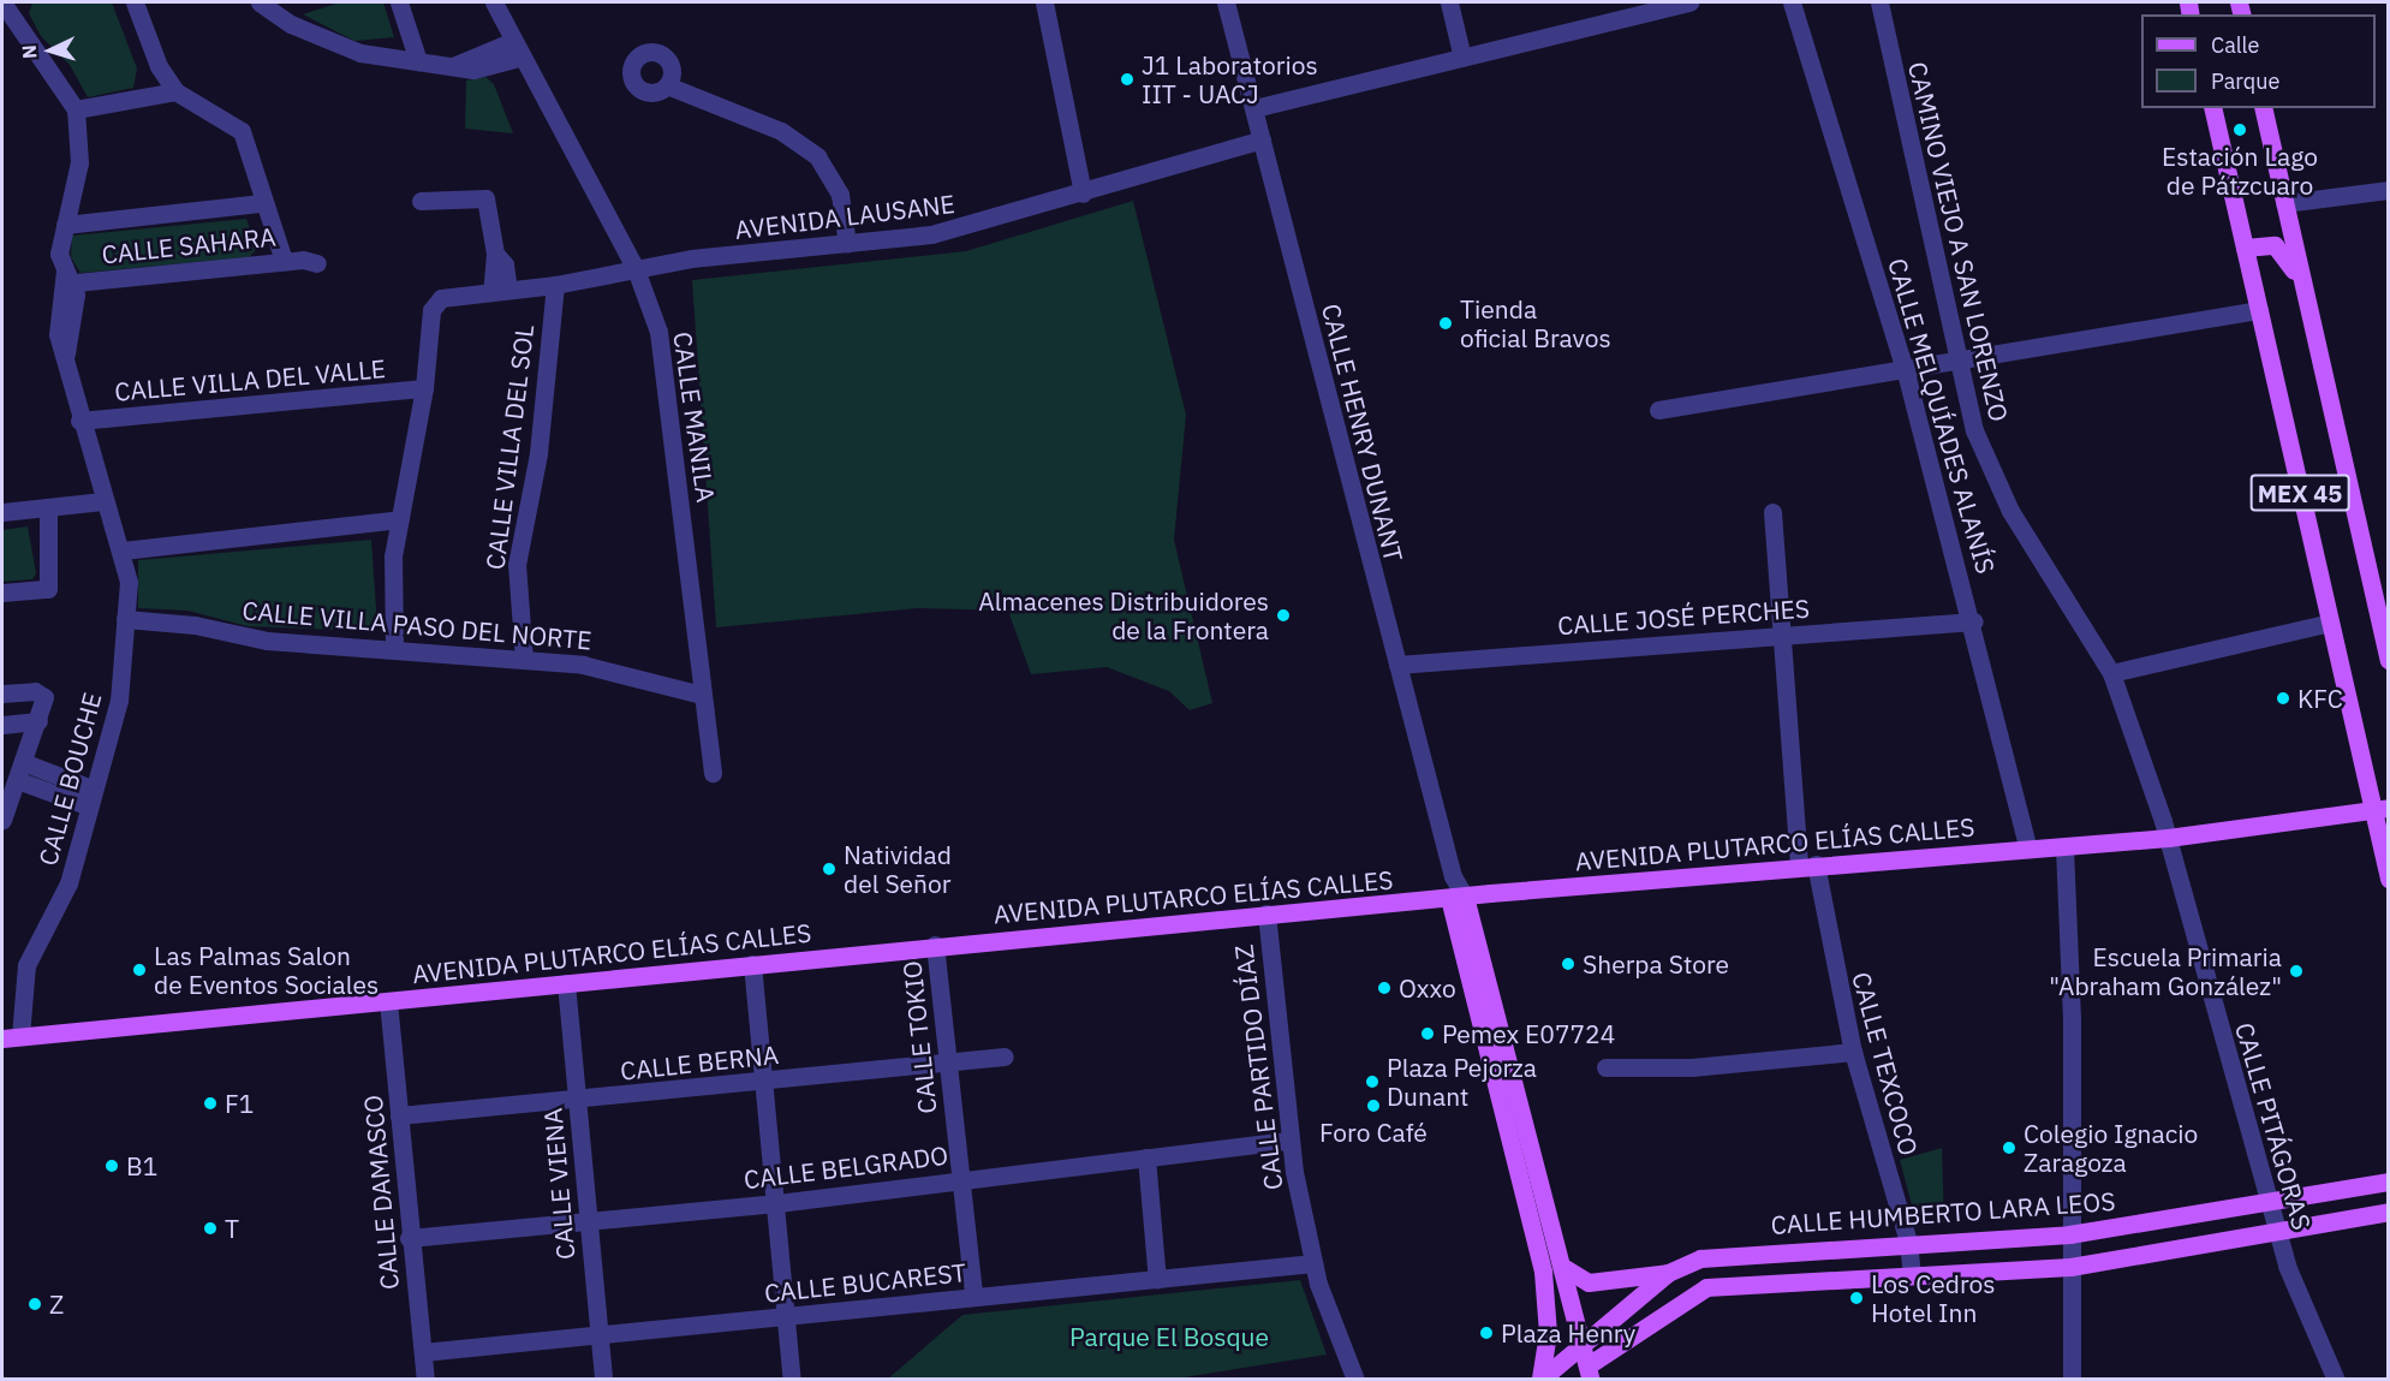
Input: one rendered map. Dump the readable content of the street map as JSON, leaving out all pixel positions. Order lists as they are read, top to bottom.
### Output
{
  "streets": {
    "main road": [
      "CALLE HENRY DUNANT",
      "MEX 45",
      "AVENIDA PLUTARCO ELÍAS CALLES",
      "CALLE HUMBERTO LARA LEOS"
    ],
    "street": [
      "AVENIDA LAUSANE",
      "CAMINO VIEJO A SAN LORENZO",
      "CALLE SAHARA",
      "CALLE VILLA DEL VALLE",
      "CALLE MELQUÍADES ALANÍS",
      "CALLE MANILA",
      "CALLE VILLA DEL SOL",
      "CALLE JOSÉ PERCHES",
      "CALLE VILLA PASO DEL NORTE",
      "CALLE BOUCHE",
      "CALLE TOKIO",
      "CALLE BERNA",
      "CALLE TEXCOCO",
      "CALLE PARTIDO DÍAZ",
      "CALLE PITÁGORAS",
      "CALLE BELGRADO",
      "CALLE VIENA",
      "CALLE DAMASCO",
      "CALLE BUCAREST"
    ]
  },
  "crossings": [
    ["AVENIDA LAUSANE", "CALLE VILLA DEL VALLE"],
    ["AVENIDA LAUSANE", "CALLE MANILA"],
    ["AVENIDA LAUSANE", "CALLE HENRY DUNANT"],
    ["AVENIDA LAUSANE", "CALLE VILLA DEL SOL"],
    ["CAMINO VIEJO A SAN LORENZO", "AVENIDA PLUTARCO ELÍAS CALLES"],
    ["CAMINO VIEJO A SAN LORENZO", "CALLE PITÁGORAS"],
    ["CALLE SAHARA", "CALLE BOUCHE"],
    ["CALLE VILLA DEL VALLE", "CALLE BOUCHE"],
    ["CALLE MELQUÍADES ALANÍS", "CALLE JOSÉ PERCHES"],
    ["CALLE MELQUÍADES ALANÍS", "AVENIDA PLUTARCO ELÍAS CALLES"],
    ["CALLE MANILA", "CALLE VILLA PASO DEL NORTE"],
    ["CALLE HENRY DUNANT", "CALLE JOSÉ PERCHES"],
    ["CALLE HENRY DUNANT", "AVENIDA PLUTARCO ELÍAS CALLES"],
    ["CALLE HENRY DUNANT", "CALLE HUMBERTO LARA LEOS"],
    ["CALLE VILLA DEL SOL", "CALLE VILLA PASO DEL NORTE"],
    ["MEX 45", "AVENIDA PLUTARCO ELÍAS CALLES"],
    ["CALLE JOSÉ PERCHES", "CALLE TEXCOCO"],
    ["CALLE VILLA PASO DEL NORTE", "CALLE BOUCHE"],
    ["CALLE BOUCHE", "AVENIDA PLUTARCO ELÍAS CALLES"],
    ["AVENIDA PLUTARCO ELÍAS CALLES", "CALLE TOKIO"],
    ["AVENIDA PLUTARCO ELÍAS CALLES", "CALLE TEXCOCO"],
    ["AVENIDA PLUTARCO ELÍAS CALLES", "CALLE PARTIDO DÍAZ"],
    ["AVENIDA PLUTARCO ELÍAS CALLES", "CALLE PITÁGORAS"],
    ["AVENIDA PLUTARCO ELÍAS CALLES", "CALLE VIENA"],
    ["AVENIDA PLUTARCO ELÍAS CALLES", "CALLE DAMASCO"],
    ["CALLE TOKIO", "CALLE BERNA"],
    ["CALLE TOKIO", "CALLE BELGRADO"],
    ["CALLE TOKIO", "CALLE BUCAREST"],
    ["CALLE BERNA", "CALLE VIENA"],
    ["CALLE BERNA", "CALLE DAMASCO"],
    ["CALLE TEXCOCO", "CALLE HUMBERTO LARA LEOS"],
    ["CALLE PARTIDO DÍAZ", "CALLE BELGRADO"],
    ["CALLE PARTIDO DÍAZ", "CALLE BUCAREST"],
    ["CALLE PITÁGORAS", "CALLE HUMBERTO LARA LEOS"],
    ["CALLE BELGRADO", "CALLE VIENA"],
    ["CALLE BELGRADO", "CALLE DAMASCO"],
    ["CALLE VIENA", "CALLE BUCAREST"],
    ["CALLE DAMASCO", "CALLE BUCAREST"]
  ],
  "parks": ["Parque El Bosque"],
  "places": [
    "J1 Laboratorios IIT - UACJ",
    "Estación Lago de Pátzcuaro",
    "Tienda oficial Bravos",
    "Almacenes Distribuidores de la Frontera",
    "KFC",
    "Natividad del Señor",
    "Sherpa Store",
    "Las Palmas Salon de Eventos Sociales",
    "Escuela Primaria \"Abraham González\"",
    "Oxxo",
    "Pemex E07724",
    "Plaza Pejorza Dunant",
    "F1",
    "Foro Café",
    "Colegio Ignacio Zaragoza",
    "B1",
    "T",
    "Los Cedros Hotel Inn",
    "Z",
    "Plaza Henry"
  ],
  "legend": ["Calle", "Parque"],
  "north": "left"
}
